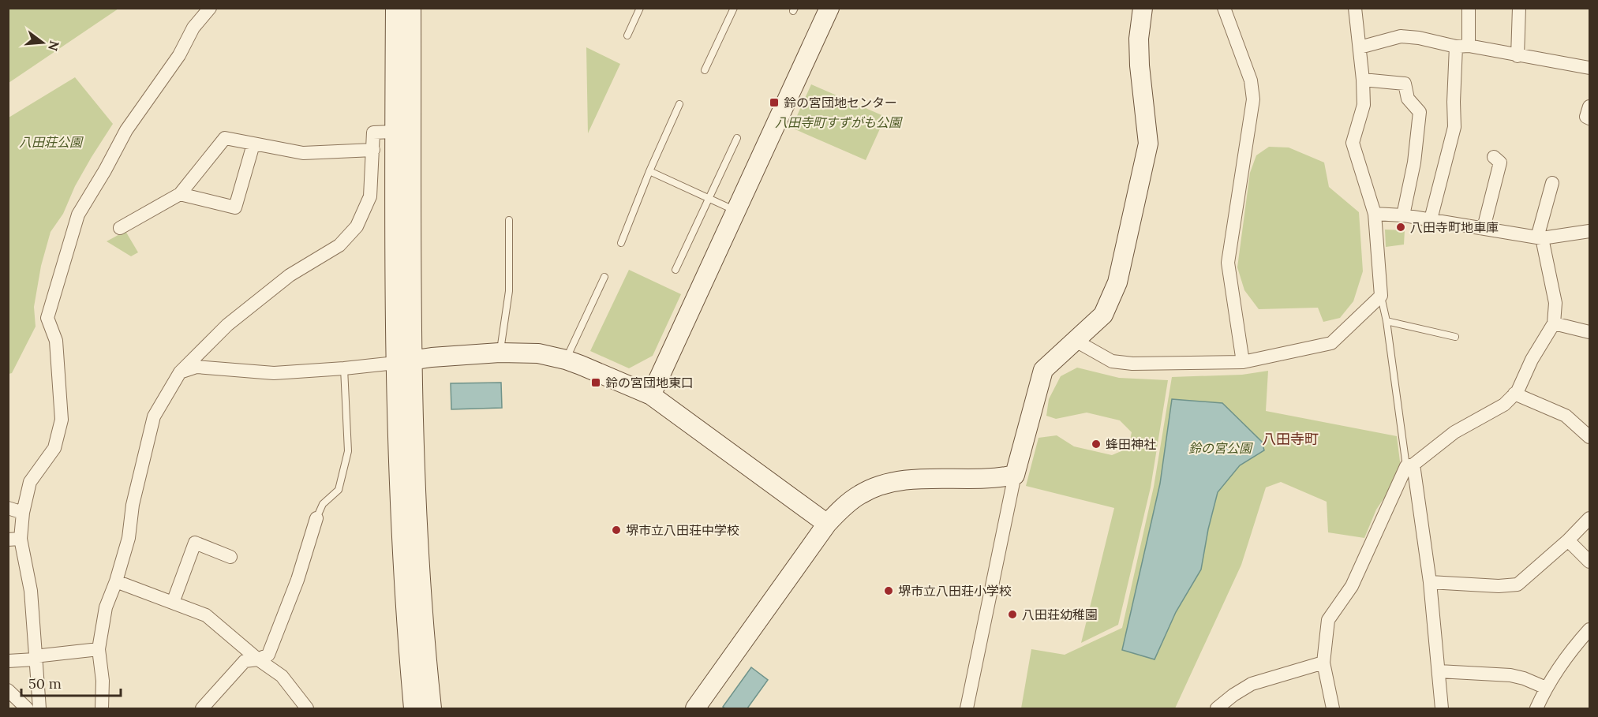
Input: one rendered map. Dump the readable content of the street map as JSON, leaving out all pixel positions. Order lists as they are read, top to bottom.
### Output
{
  "districts": ["八田寺町"],
  "parks": ["八田寺町すずがも公園", "八田荘公園", "鈴の宮公園"],
  "places": {
    "transit": ["鈴の宮団地センター", "鈴の宮団地東口"],
    "other": [
      "八田寺町地車庫",
      "蜂田神社",
      "堺市立八田荘中学校",
      "堺市立八田荘小学校",
      "八田荘幼稚園"
    ]
  },
  "scale_bar": "50 m",
  "north": "right"
}
